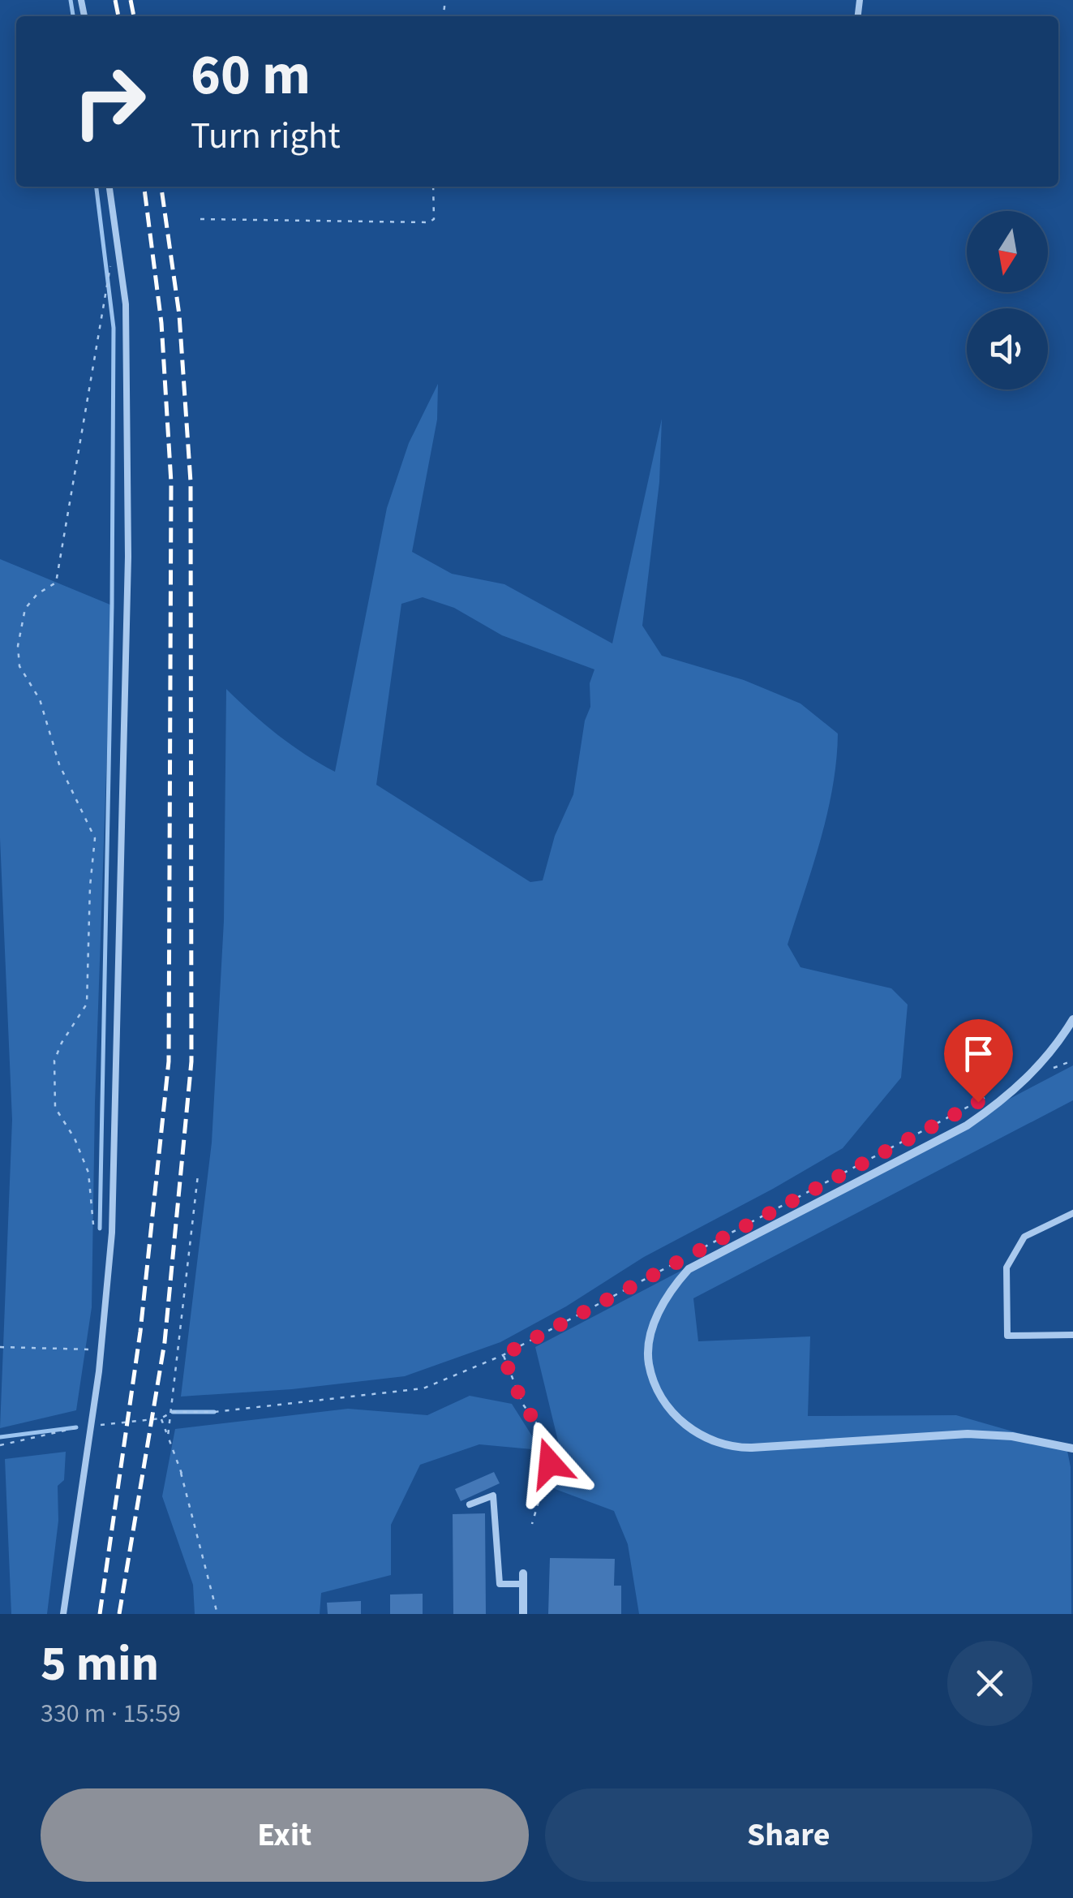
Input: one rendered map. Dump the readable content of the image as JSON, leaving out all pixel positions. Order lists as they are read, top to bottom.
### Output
{
  "north": "bottom",
  "page": {
    "turn": ["60 m", "Turn right"],
    "heading": ["5 min", "330 m · 15:59"],
    "buttons": ["Exit", "Share"]
  }
}
